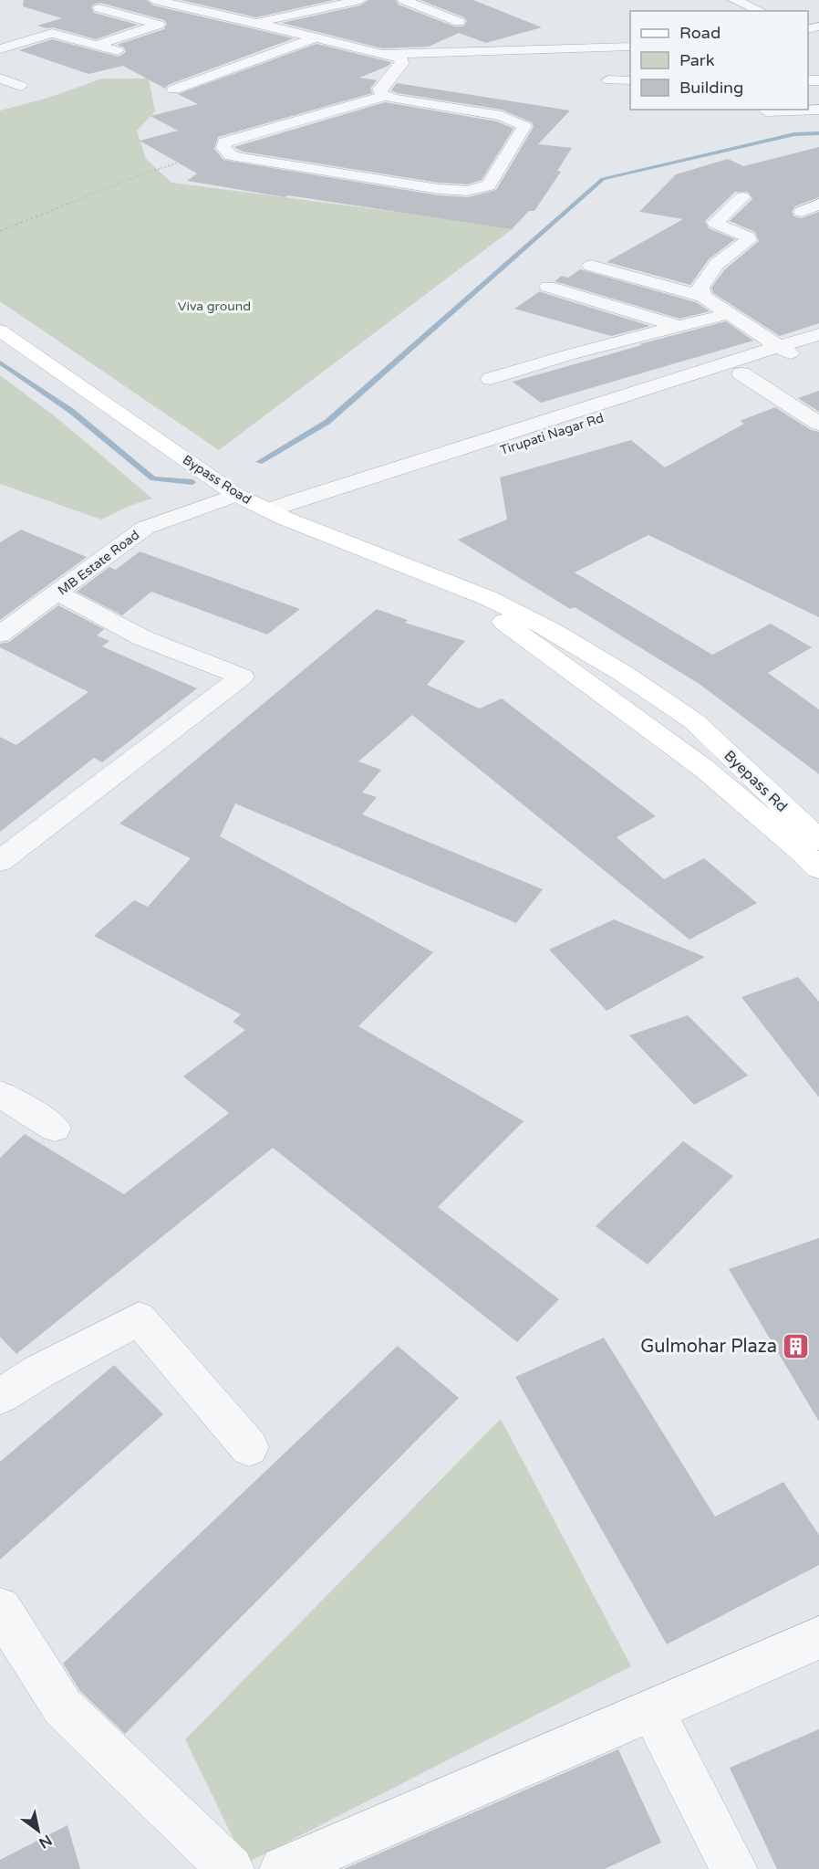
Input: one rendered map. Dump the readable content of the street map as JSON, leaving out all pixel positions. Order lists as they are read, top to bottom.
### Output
{
  "streets": {
    "main road": ["Bypass Road", "Byepass Rd"],
    "street": ["Tirupati Nagar Rd", "MB Estate Road"]
  },
  "crossings": [
    ["Tirupati Nagar Rd", "Bypass Road"],
    ["Bypass Road", "MB Estate Road"],
    ["Bypass Road", "Byepass Rd"]
  ],
  "parks": ["Viva ground"],
  "places": {
    "building": ["Gulmohar Plaza"]
  },
  "legend": ["Road", "Park", "Building"],
  "north": "bottom right"
}
